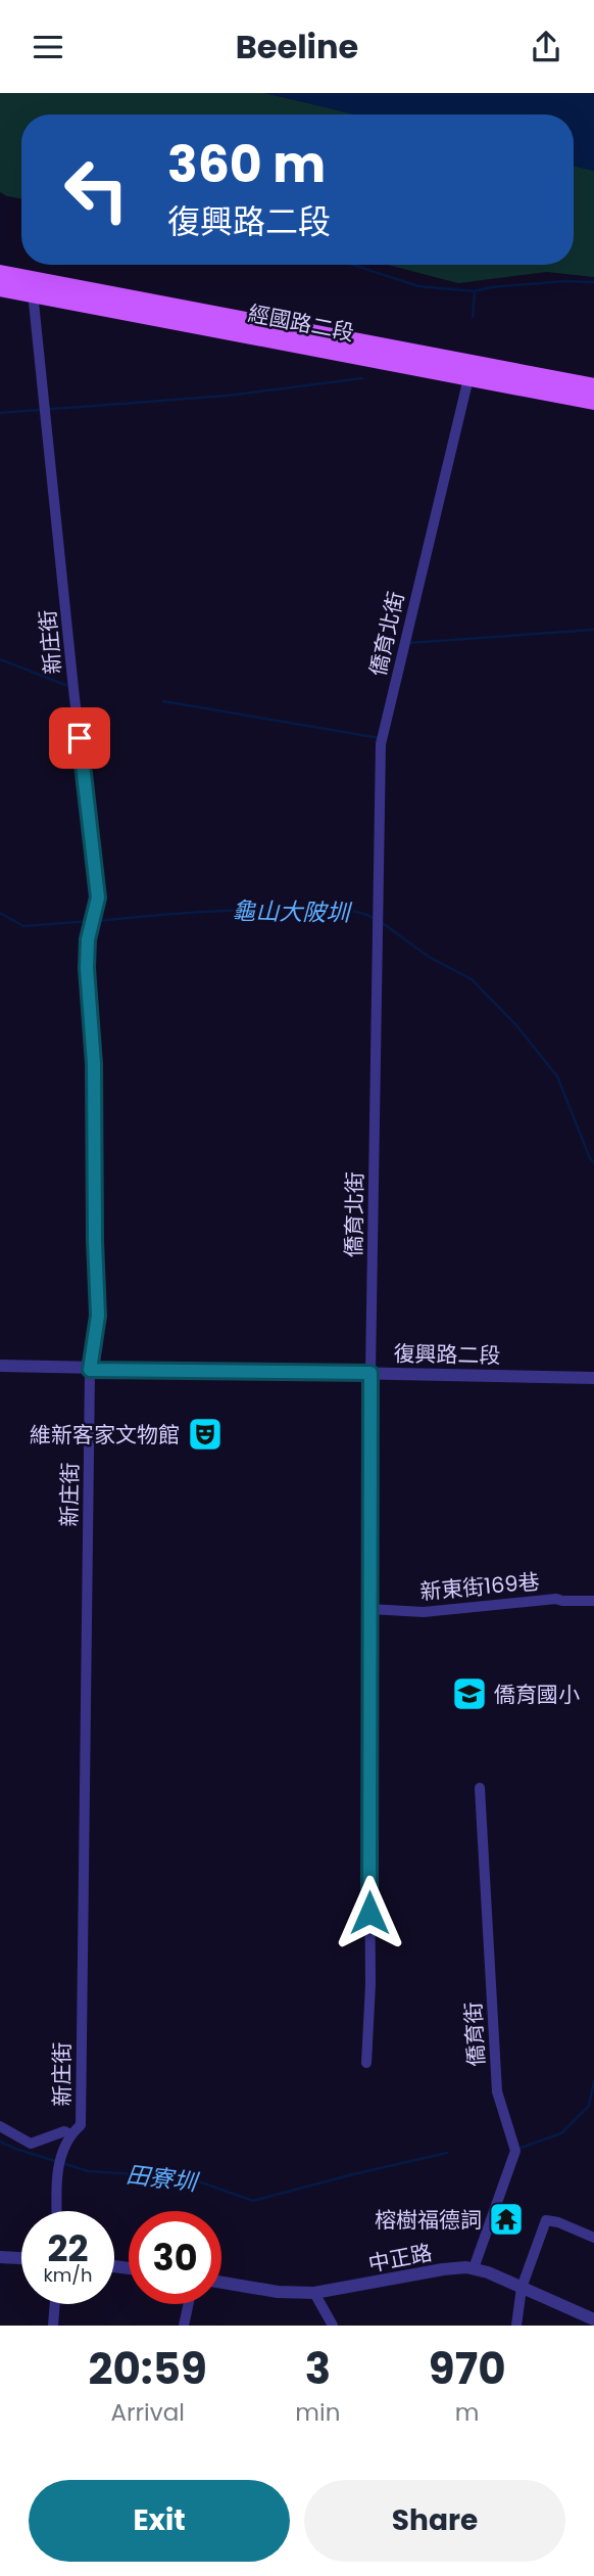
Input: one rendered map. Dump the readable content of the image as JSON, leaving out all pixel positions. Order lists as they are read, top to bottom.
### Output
{
  "streets": {
    "main road": ["經國路二段"],
    "street": [
      "僑育北街",
      "新庄街",
      "復興路二段",
      "新東街169巷",
      "僑育街",
      "中正路"
    ]
  },
  "crossings": [
    ["經國路二段", "僑育北街"],
    ["經國路二段", "新庄街"],
    ["僑育北街", "復興路二段"],
    ["僑育北街", "新東街169巷"],
    ["新庄街", "復興路二段"],
    ["僑育街", "中正路"]
  ],
  "water": ["龜山大陂圳", "田寮圳"],
  "places": {
    "theatre": ["維新客家文物館"],
    "school or university": ["僑育國小"],
    "temple": ["榕樹福德詞"]
  },
  "page": {
    "header": "Beeline",
    "turn": ["360 m", "復興路二段"],
    "speed": "22 km/h",
    "limit": "30",
    "eta": [
      "20:59",
      "Arrival",
      "3",
      "min",
      "970",
      "m"
    ],
    "buttons": ["Exit", "Share"]
  }
}
